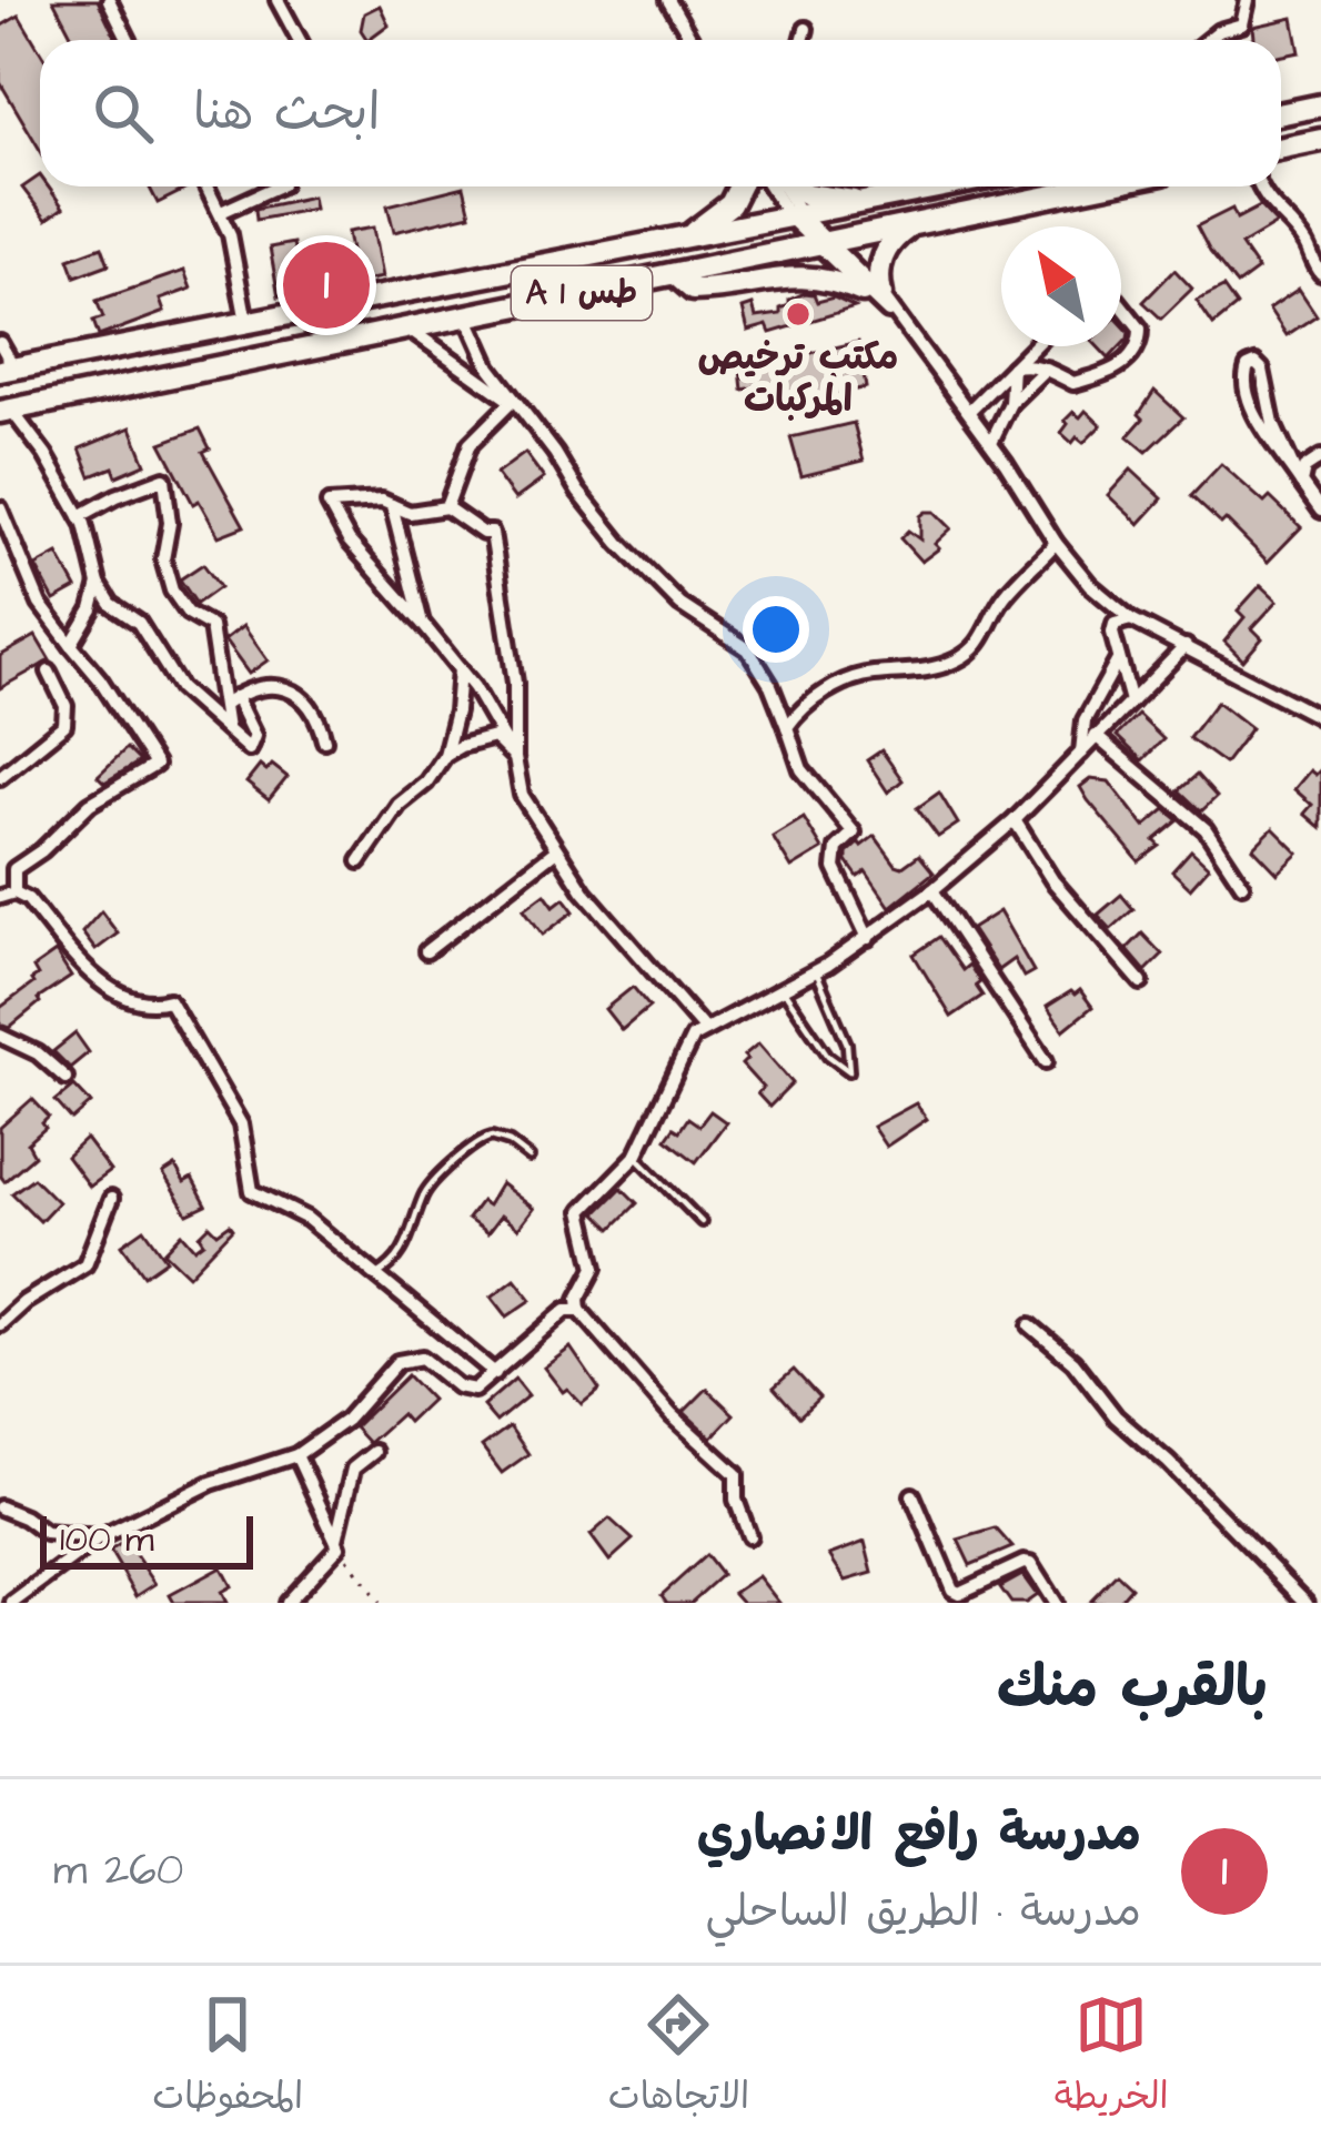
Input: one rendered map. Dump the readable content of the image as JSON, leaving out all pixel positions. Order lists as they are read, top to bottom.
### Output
{
  "streets": {
    "highway": ["A 1 طس"]
  },
  "places": ["مكتب ترخيص المركبات"],
  "scale_bar": "100 m",
  "north": "top left",
  "page": {
    "search": "ابحث هنا",
    "pins": "1",
    "scale": "100 m",
    "heading": "بالقرب منك",
    "list": [
      {
        "mark": "1",
        "name": "مدرسة رافع الانصاري",
        "note": "مدرسة · الطريق الساحلي",
        "value": "260 m"
      }
    ],
    "nav": ["الخريطة", "الاتجاهات", "المحفوظات"]
  }
}
